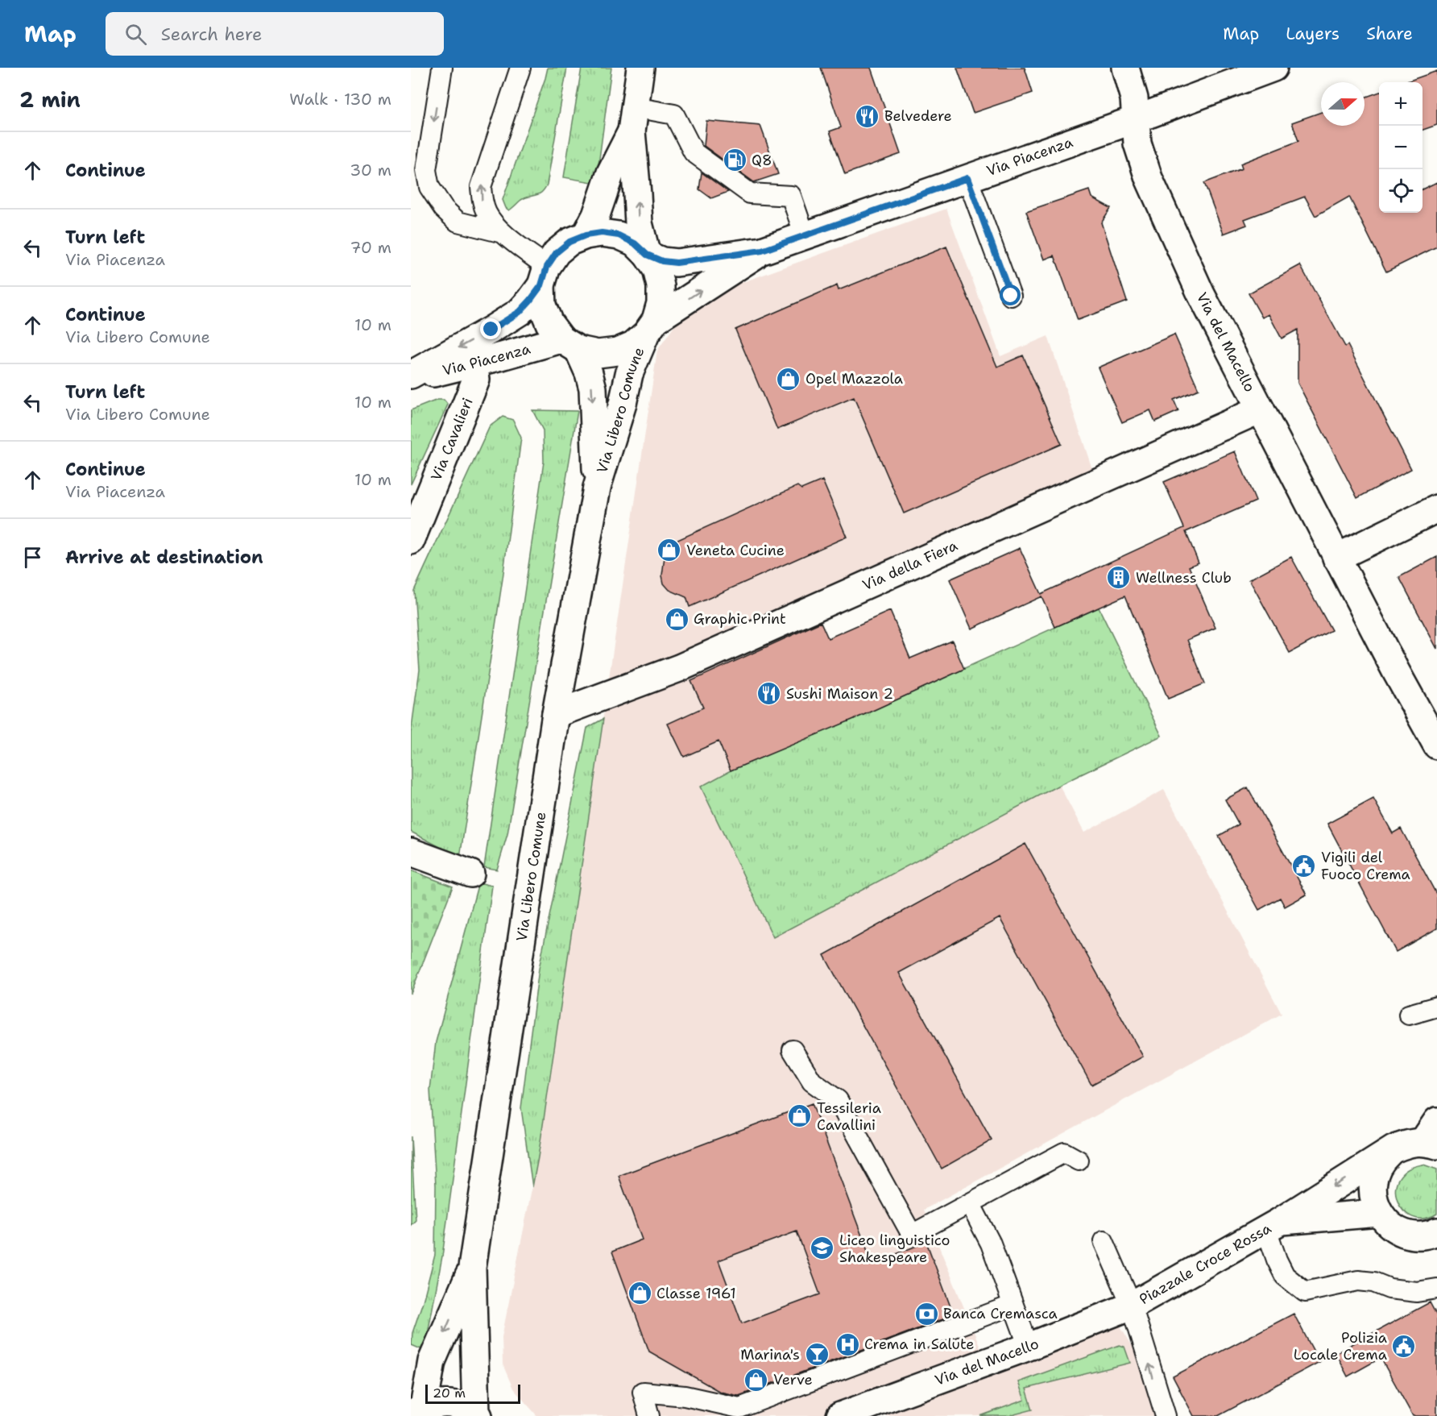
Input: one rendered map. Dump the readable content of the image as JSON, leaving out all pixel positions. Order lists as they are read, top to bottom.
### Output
{
  "streets": {
    "street": [
      "Via Piacenza",
      "Via del Macello",
      "Via Libero Comune",
      "Via Cavalieri",
      "Via della Fiera",
      "Piazzale Croce Rossa"
    ]
  },
  "crossings": [
    ["Via Piacenza", "Via del Macello"],
    ["Via Piacenza", "Via Libero Comune"],
    ["Via Piacenza", "Via Cavalieri"],
    ["Via del Macello", "Via della Fiera"],
    ["Via del Macello", "Piazzale Croce Rossa"],
    ["Via Libero Comune", "Via della Fiera"]
  ],
  "places": {
    "restaurant": ["Belvedere", "Sushi Maison 2"],
    "fuel station": ["Q8"],
    "shop": [
      "Opel Mazzola",
      "Veneta Cucine",
      "Graphic Print",
      "Tessileria Cavallini",
      "Classe 1961",
      "Verve"
    ],
    "building": ["Wellness Club"],
    "public building": ["Vigili del Fuoco Crema", "Polizia Locale Crema"],
    "school or university": ["Liceo linguistico Shakespeare"],
    "bank": ["Banca Cremasca"],
    "hospital": ["Crema in Salute"],
    "bar": ["Marina's"]
  },
  "scale_bar": "20 m",
  "north": "right",
  "page": {
    "header": "Map",
    "search": "Search here",
    "nav": ["Map", "Layers", "Share"],
    "heading": ["2 min", "Walk · 130 m"],
    "map_buttons": ["+", "−"],
    "list": [
      ["Continue", "30 m"],
      ["Turn left", "Via Piacenza", "70 m"],
      ["Continue", "Via Libero Comune", "10 m"],
      ["Turn left", "Via Libero Comune", "10 m"],
      ["Continue", "Via Piacenza", "10 m"],
      "Arrive at destination"
    ],
    "scale": "20 m"
  }
}
